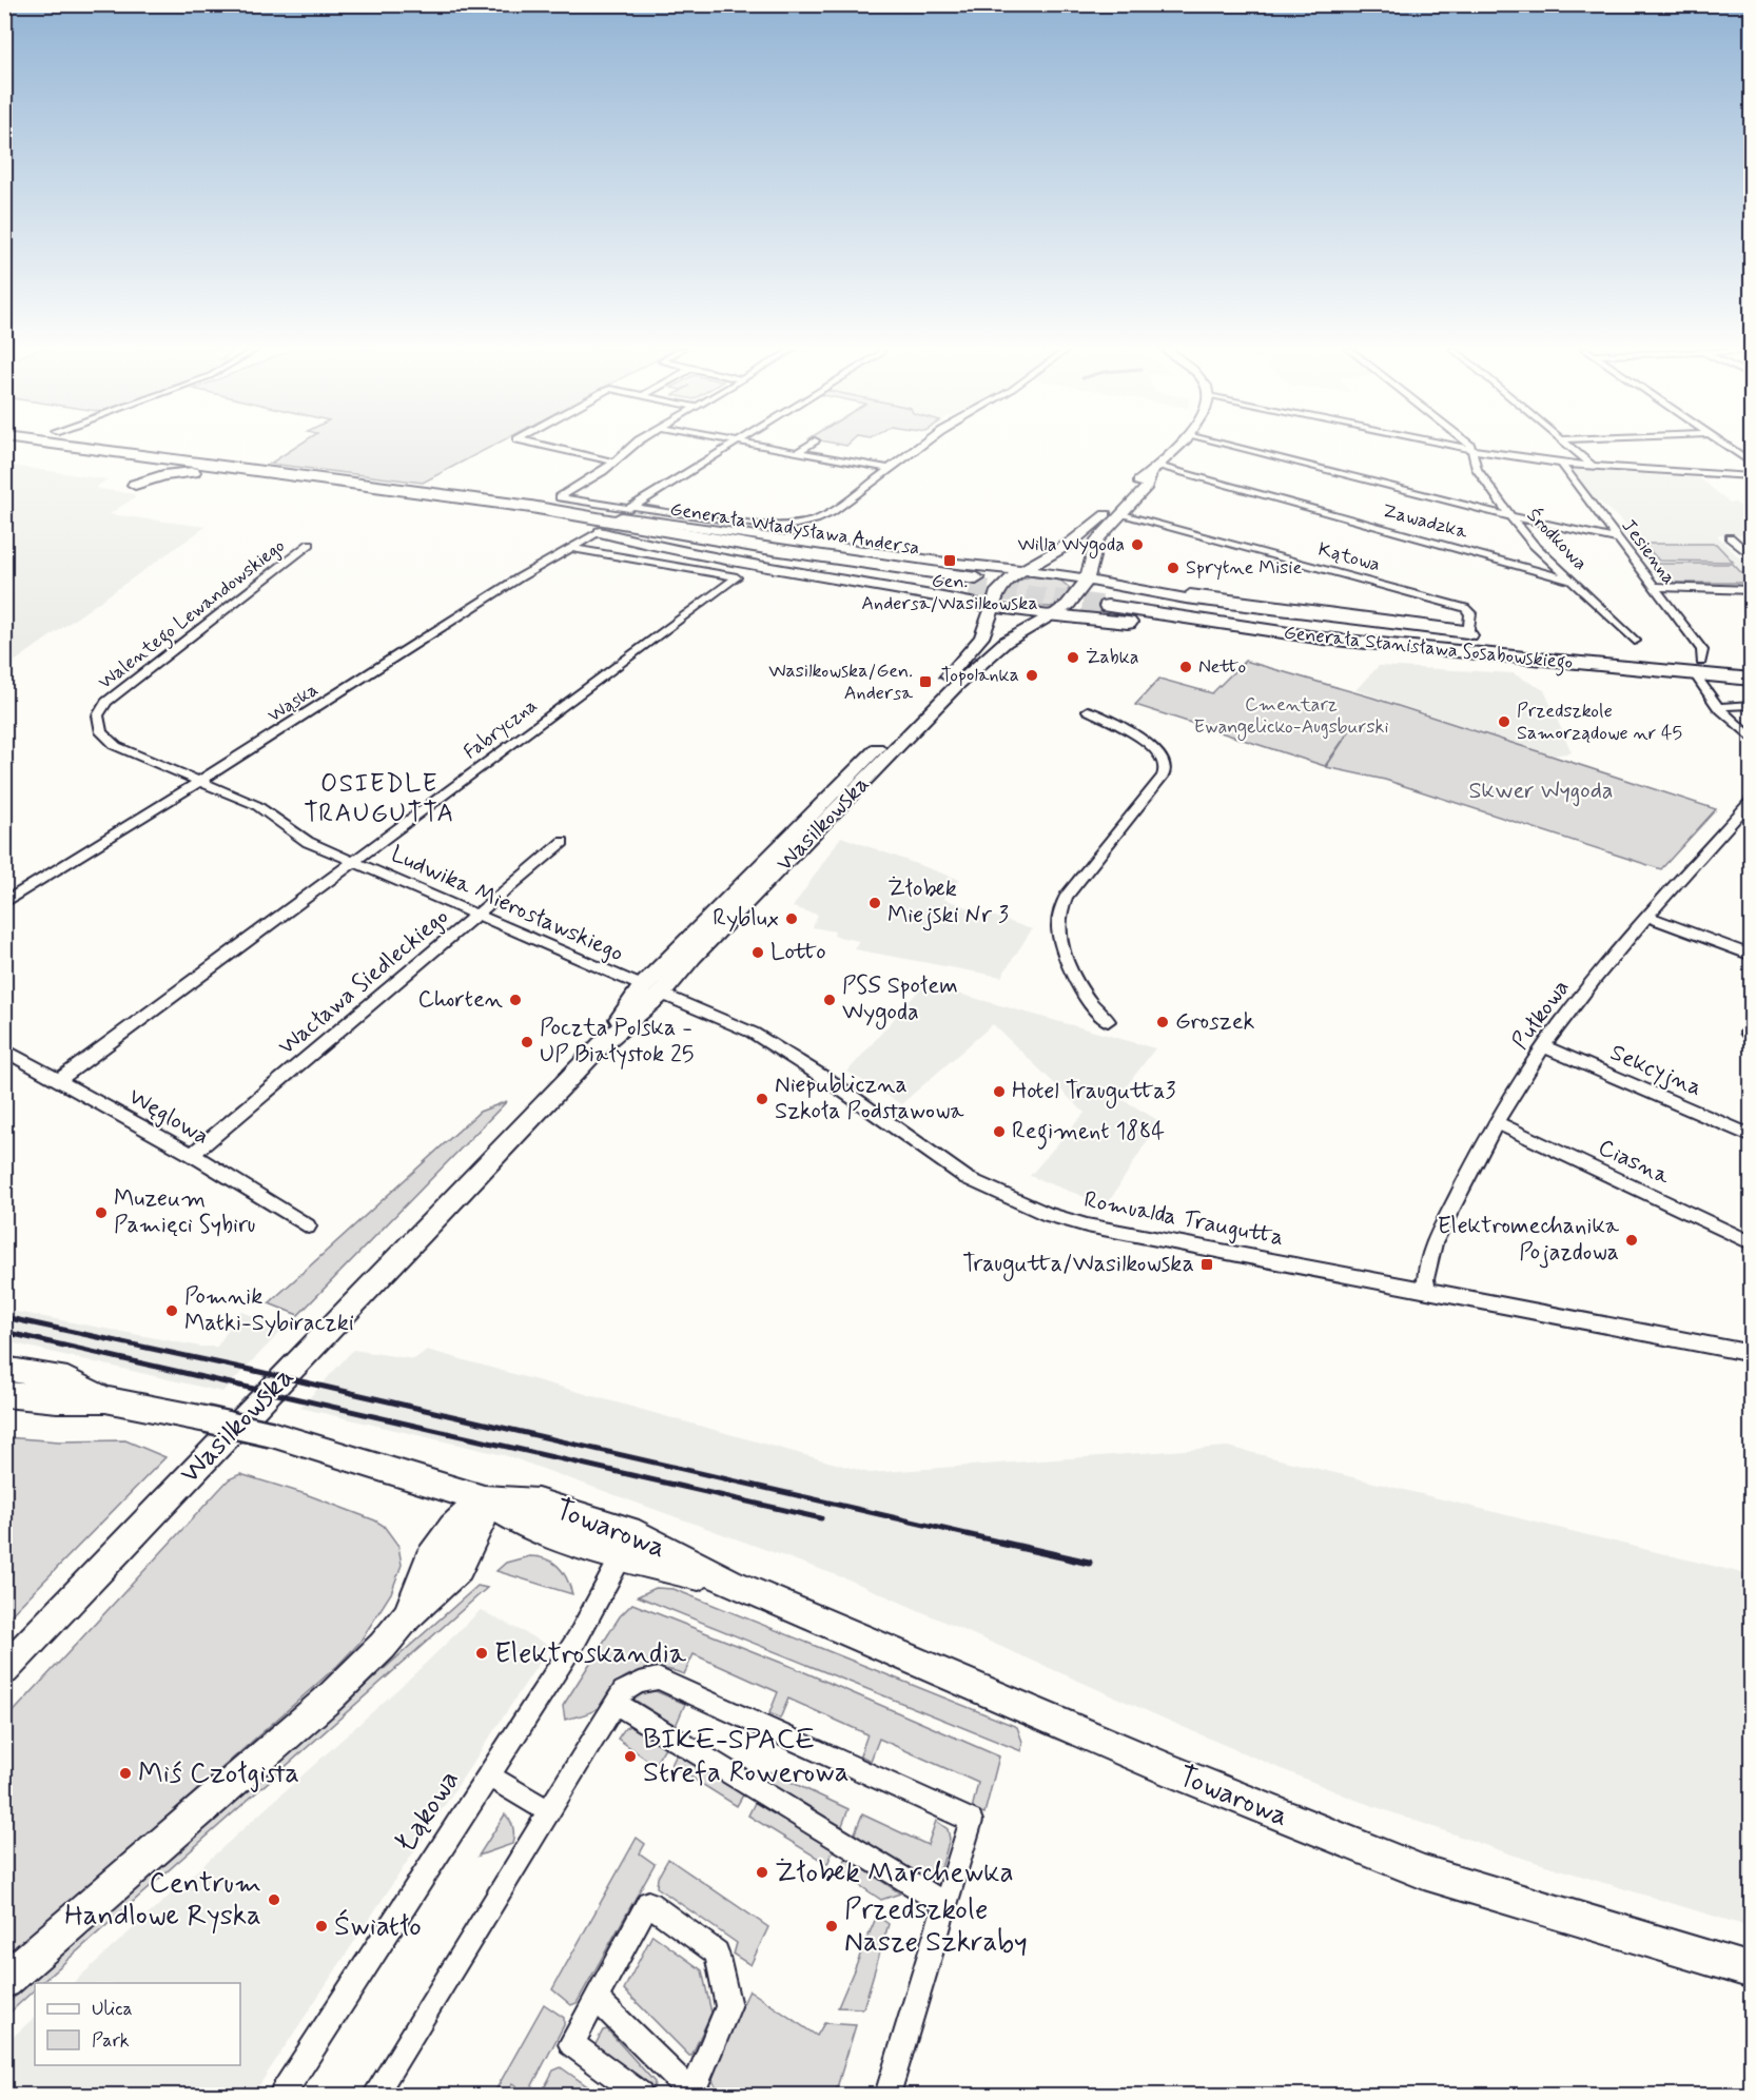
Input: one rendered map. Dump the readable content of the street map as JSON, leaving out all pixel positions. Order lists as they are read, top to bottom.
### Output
{
  "streets": {
    "highway": ["Generała Władysława Andersa", "Generała Stanisława Sosabowskiego"],
    "main road": ["Wasilkowska", "Towarowa"],
    "street": [
      "Zawadzka",
      "Środkowa",
      "Jesienna",
      "Kątowa",
      "Walentego Lewandowskiego",
      "Wąska",
      "Fabryczna",
      "Ludwika Mierosławskiego",
      "Wacława Siedleckiego",
      "Pułkowa",
      "Sekcyjna",
      "Węglowa",
      "Ciasna",
      "Romualda Traugutta",
      "Łąkowa"
    ]
  },
  "crossings": [
    ["Zawadzka", "Środkowa"],
    ["Jesienna", "Generała Stanisława Sosabowskiego"],
    ["Walentego Lewandowskiego", "Ludwika Mierosławskiego"],
    ["Wąska", "Fabryczna"],
    ["Wąska", "Ludwika Mierosławskiego"],
    ["Fabryczna", "Ludwika Mierosławskiego"],
    ["Fabryczna", "Węglowa"],
    ["Wasilkowska", "Ludwika Mierosławskiego"],
    ["Wasilkowska", "Romualda Traugutta"],
    ["Ludwika Mierosławskiego", "Wacława Siedleckiego"],
    ["Ludwika Mierosławskiego", "Romualda Traugutta"],
    ["Wacława Siedleckiego", "Węglowa"],
    ["Pułkowa", "Sekcyjna"],
    ["Pułkowa", "Ciasna"],
    ["Pułkowa", "Romualda Traugutta"],
    ["Towarowa", "Łąkowa"]
  ],
  "districts": ["OSIEDLE TRAUGUTTA"],
  "parks": ["Cmentarz Ewangelicko-Augsburski", "Skwer Wygoda"],
  "places": {
    "other": [
      "Willa Wygoda",
      "Sprytne Misie",
      "Żabka",
      "Netto",
      "Topolanka",
      "Przedszkole Samorządowe nr 45",
      "Żłobek Miejski Nr 3",
      "Ryblux",
      "Lotto",
      "Chorten",
      "PSS Społem Wygoda",
      "Groszek",
      "Poczta Polska - UP Białystok 25",
      "Hotel Traugutta3",
      "Niepubliczna Szkoła Podstawowa",
      "Regiment 1884",
      "Muzeum Pamięci Sybiru",
      "Elektromechanika Pojazdowa",
      "Pomnik Matki-Sybiraczki",
      "Elektroskandia",
      "BIKE-SPACE Strefa Rowerowa",
      "Miś Czołgista",
      "Żłobek Marchewka",
      "Centrum Handlowe Ryska",
      "Światło",
      "Przedszkole Nasze Szkraby"
    ],
    "transit": ["Gen. Andersa/Wasilkowska", "Wasilkowska/Gen. Andersa", "Traugutta/Wasilkowska"]
  },
  "legend": ["Ulica", "Park"]
}
